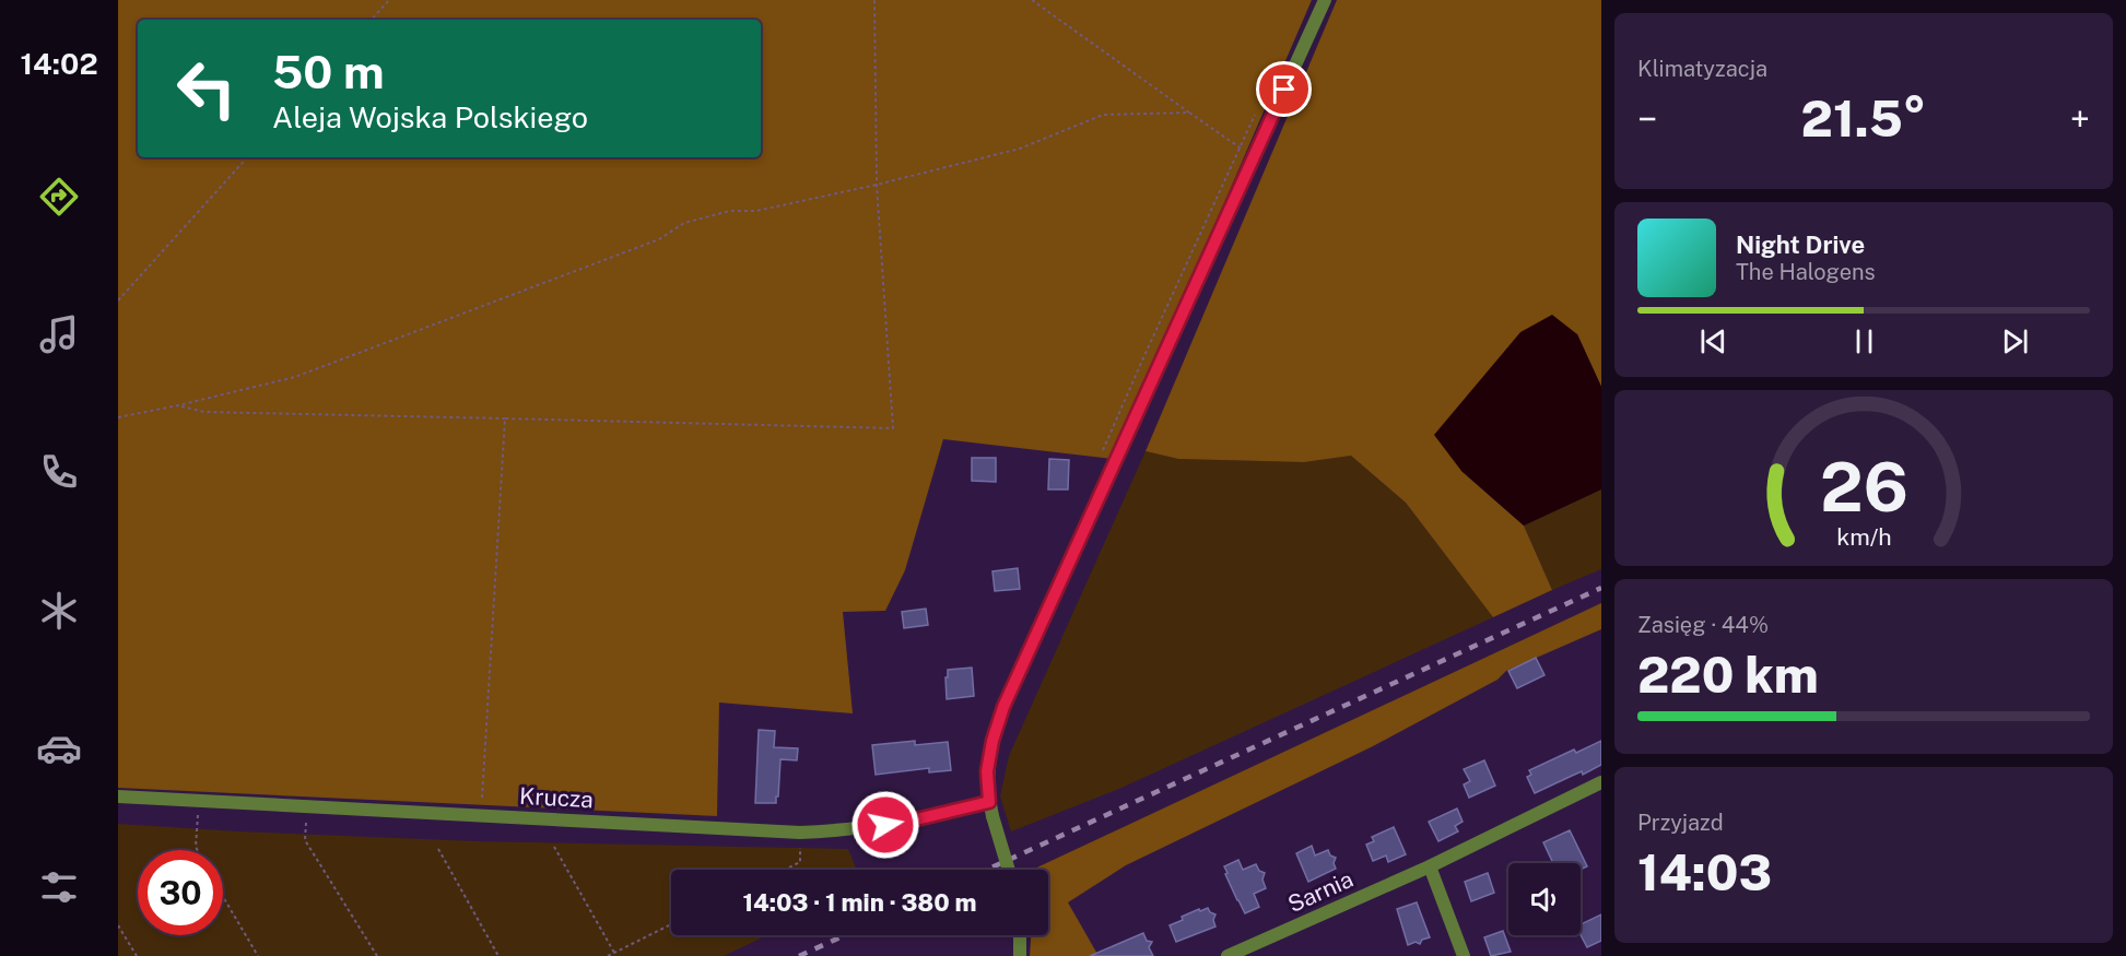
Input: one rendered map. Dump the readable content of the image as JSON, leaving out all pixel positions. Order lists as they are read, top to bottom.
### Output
{
  "streets": {
    "street": ["Krucza", "Sarnia"]
  },
  "page": {
    "tabs": "14:02",
    "tile": [
      "Klimatyzacja",
      ["Zasięg · 44%", "220 km"],
      ["Przyjazd", "14:03"]
    ],
    "turn": ["50 m", "Aleja Wojska Polskiego"],
    "heat": ["−", "21.5°", "+"],
    "song": ["Night Drive", "The Halogens"],
    "limit": "30",
    "trip": "14:03 · 1 min · 380 m",
    "gauge": ["26", "km/h"]
  }
}
